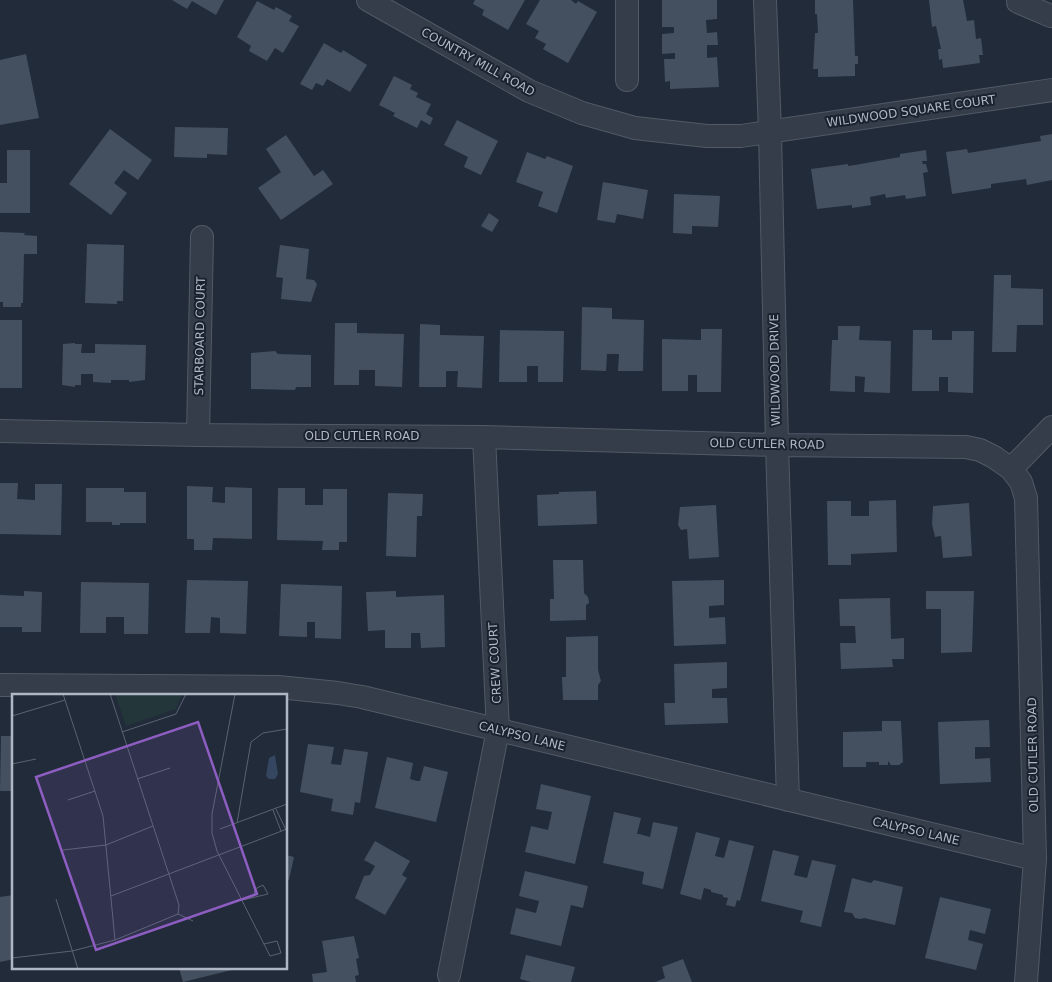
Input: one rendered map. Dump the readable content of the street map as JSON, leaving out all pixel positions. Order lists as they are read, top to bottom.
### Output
{
  "streets": {
    "street": [
      "COUNTRY MILL ROAD",
      "WILDWOOD SQUARE COURT",
      "STARBOARD COURT",
      "WILDWOOD DRIVE",
      "OLD CUTLER ROAD",
      "CREW COURT",
      "CALYPSO LANE"
    ]
  },
  "crossings": [
    ["COUNTRY MILL ROAD", "WILDWOOD SQUARE COURT"],
    ["COUNTRY MILL ROAD", "WILDWOOD DRIVE"],
    ["WILDWOOD SQUARE COURT", "WILDWOOD DRIVE"],
    ["STARBOARD COURT", "OLD CUTLER ROAD"],
    ["WILDWOOD DRIVE", "OLD CUTLER ROAD"],
    ["WILDWOOD DRIVE", "CALYPSO LANE"],
    ["OLD CUTLER ROAD", "CREW COURT"],
    ["OLD CUTLER ROAD", "CALYPSO LANE"],
    ["CREW COURT", "CALYPSO LANE"]
  ]
}
